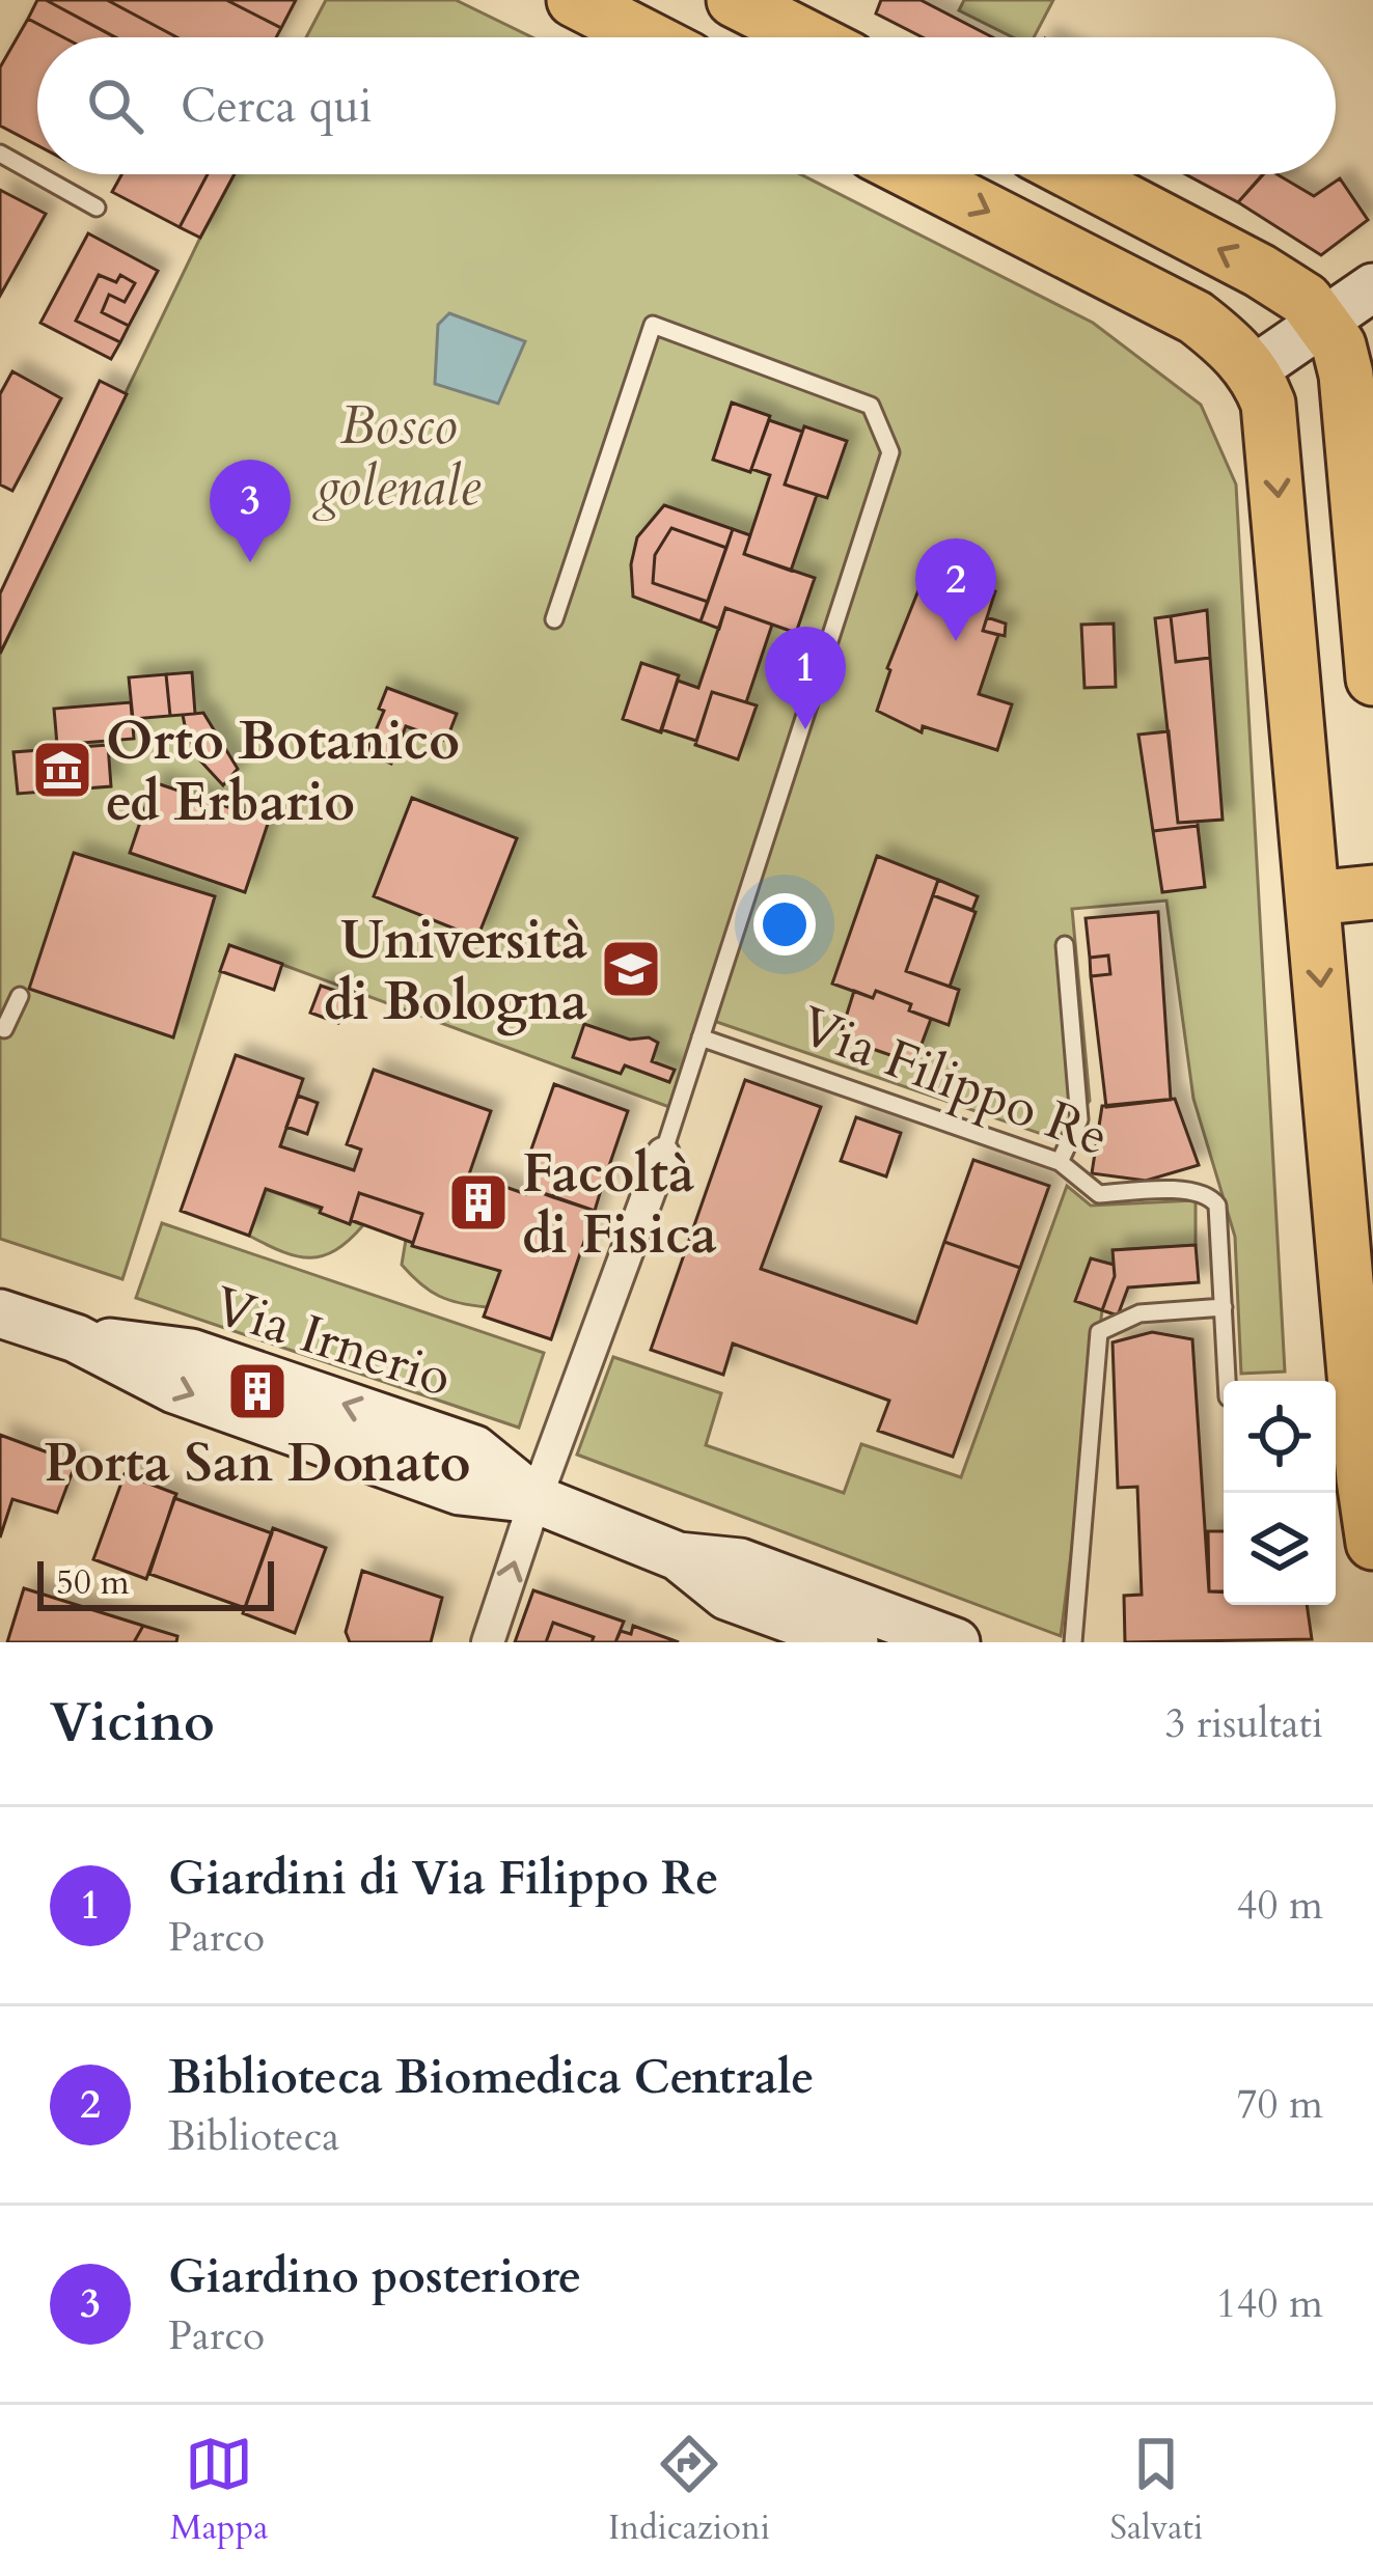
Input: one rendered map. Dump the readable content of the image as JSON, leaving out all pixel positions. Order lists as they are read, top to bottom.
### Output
{
  "streets": {
    "street": ["Via Irnerio"],
    "lane": ["Via Filippo Re"]
  },
  "parks": ["Bosco golenale"],
  "places": {
    "museum": ["Orto Botanico ed Erbario"],
    "school or university": ["Università di Bologna"],
    "building": ["Facoltà di Fisica", "Porta San Donato"]
  },
  "scale_bar": "50 m",
  "page": {
    "search": "Cerca qui",
    "pins": ["3", "2", "1"],
    "scale": "50 m",
    "heading": ["Vicino", "3 risultati"],
    "list": [
      {
        "mark": "1",
        "name": "Giardini di Via Filippo Re",
        "note": "Parco",
        "value": "40 m"
      },
      {
        "mark": "2",
        "name": "Biblioteca Biomedica Centrale",
        "note": "Biblioteca",
        "value": "70 m"
      },
      {
        "mark": "3",
        "name": "Giardino posteriore",
        "note": "Parco",
        "value": "140 m"
      }
    ],
    "nav": ["Mappa", "Indicazioni", "Salvati"]
  }
}
